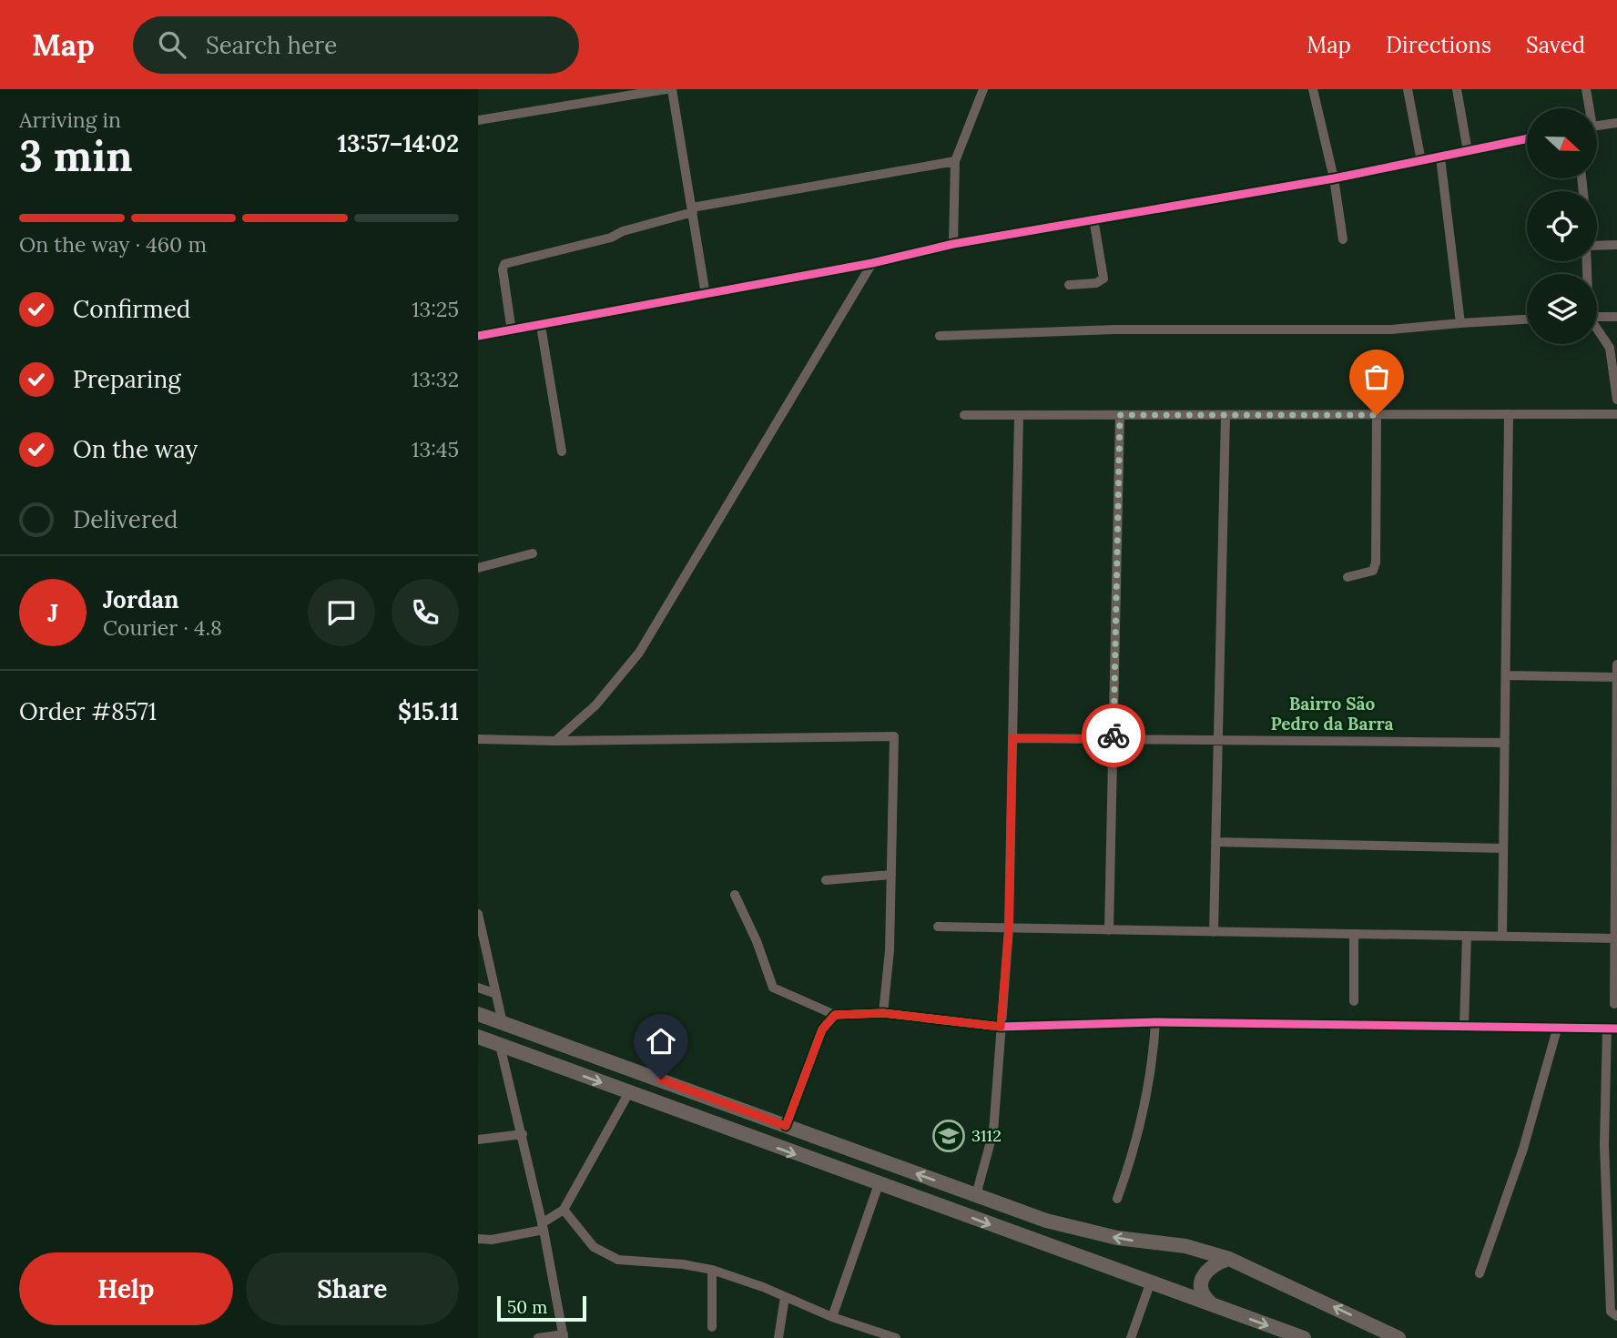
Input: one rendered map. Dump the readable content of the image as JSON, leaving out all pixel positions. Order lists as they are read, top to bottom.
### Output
{
  "districts": ["Bairro São Pedro da Barra"],
  "places": {
    "school or university": ["3112"]
  },
  "scale_bar": "50 m",
  "north": "right",
  "page": {
    "header": "Map",
    "search": "Search here",
    "nav": ["Map", "Directions", "Saved"],
    "heading": ["3 min", "Arriving in", "13:57–14:02"],
    "panel": [
      "Jordan",
      "Courier · 4.8",
      "Order #8571",
      "$15.11"
    ],
    "bar": "On the way · 460 m",
    "list": [
      ["Confirmed", "13:25"],
      ["Preparing", "13:32"],
      ["On the way", "13:45"],
      "Delivered"
    ],
    "round": "J",
    "buttons": ["Help", "Share"],
    "scale": "50 m"
  }
}
